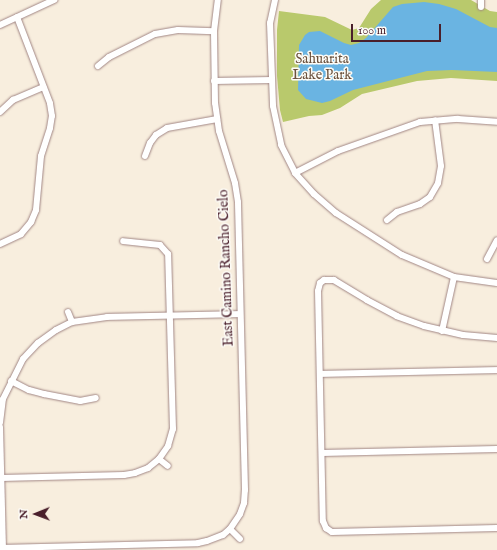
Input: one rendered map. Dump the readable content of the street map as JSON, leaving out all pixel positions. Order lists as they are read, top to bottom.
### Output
{
  "streets": {
    "street": ["East Camino Rancho Cielo"]
  },
  "parks": ["Sahuarita Lake Park"],
  "scale_bar": "100 m",
  "north": "left"
}
